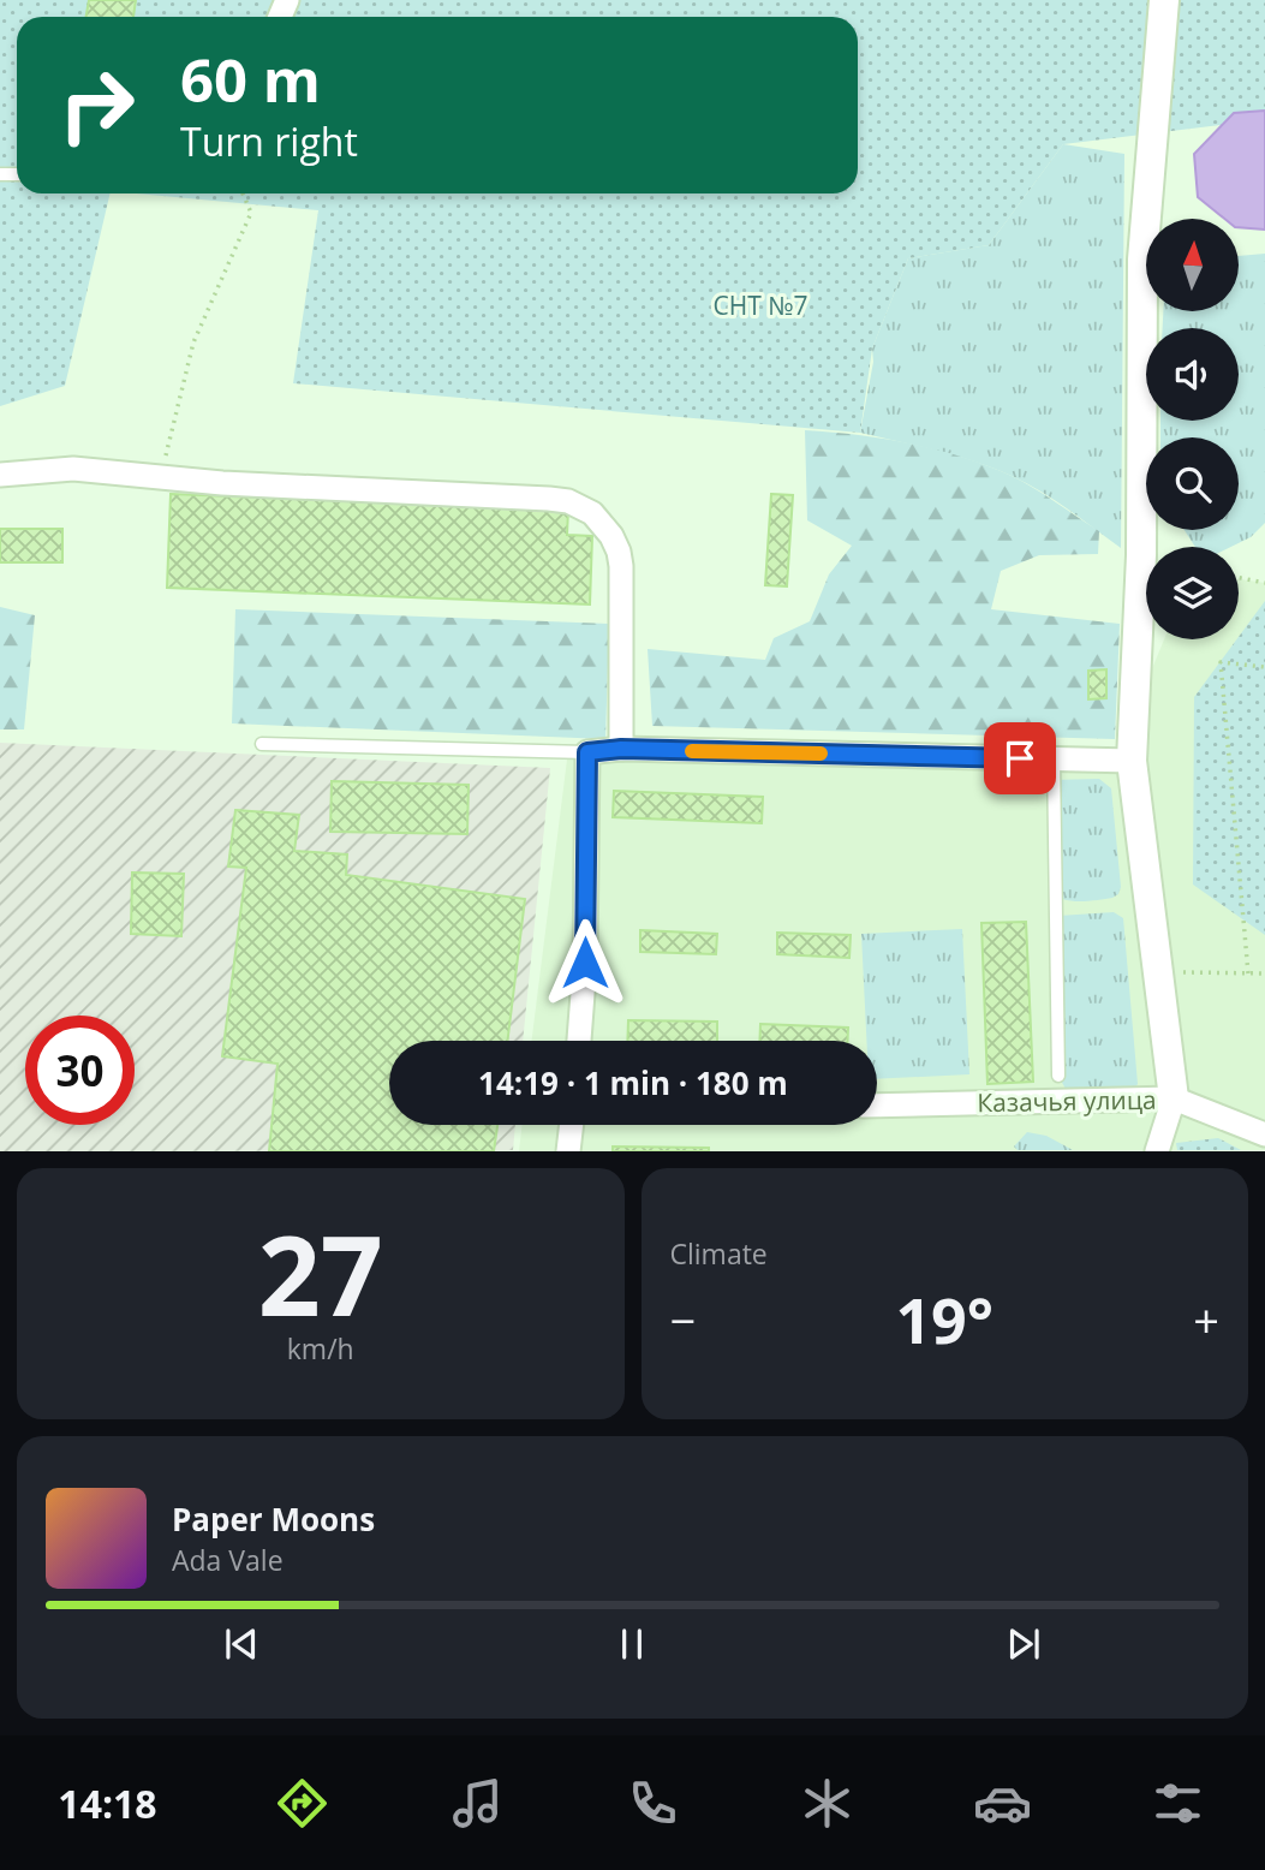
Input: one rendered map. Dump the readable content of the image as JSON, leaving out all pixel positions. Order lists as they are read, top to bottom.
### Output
{
  "streets": {
    "street": ["Казачья улица"]
  },
  "parks": ["СНТ №7"],
  "north": "top",
  "page": {
    "turn": ["60 m", "Turn right"],
    "limit": "30",
    "trip": "14:19 · 1 min · 180 m",
    "tile": [
      ["27", "km/h"],
      "Climate"
    ],
    "heat": ["−", "19°", "+"],
    "song": ["Paper Moons", "Ada Vale"],
    "tabs": "14:18"
  }
}
